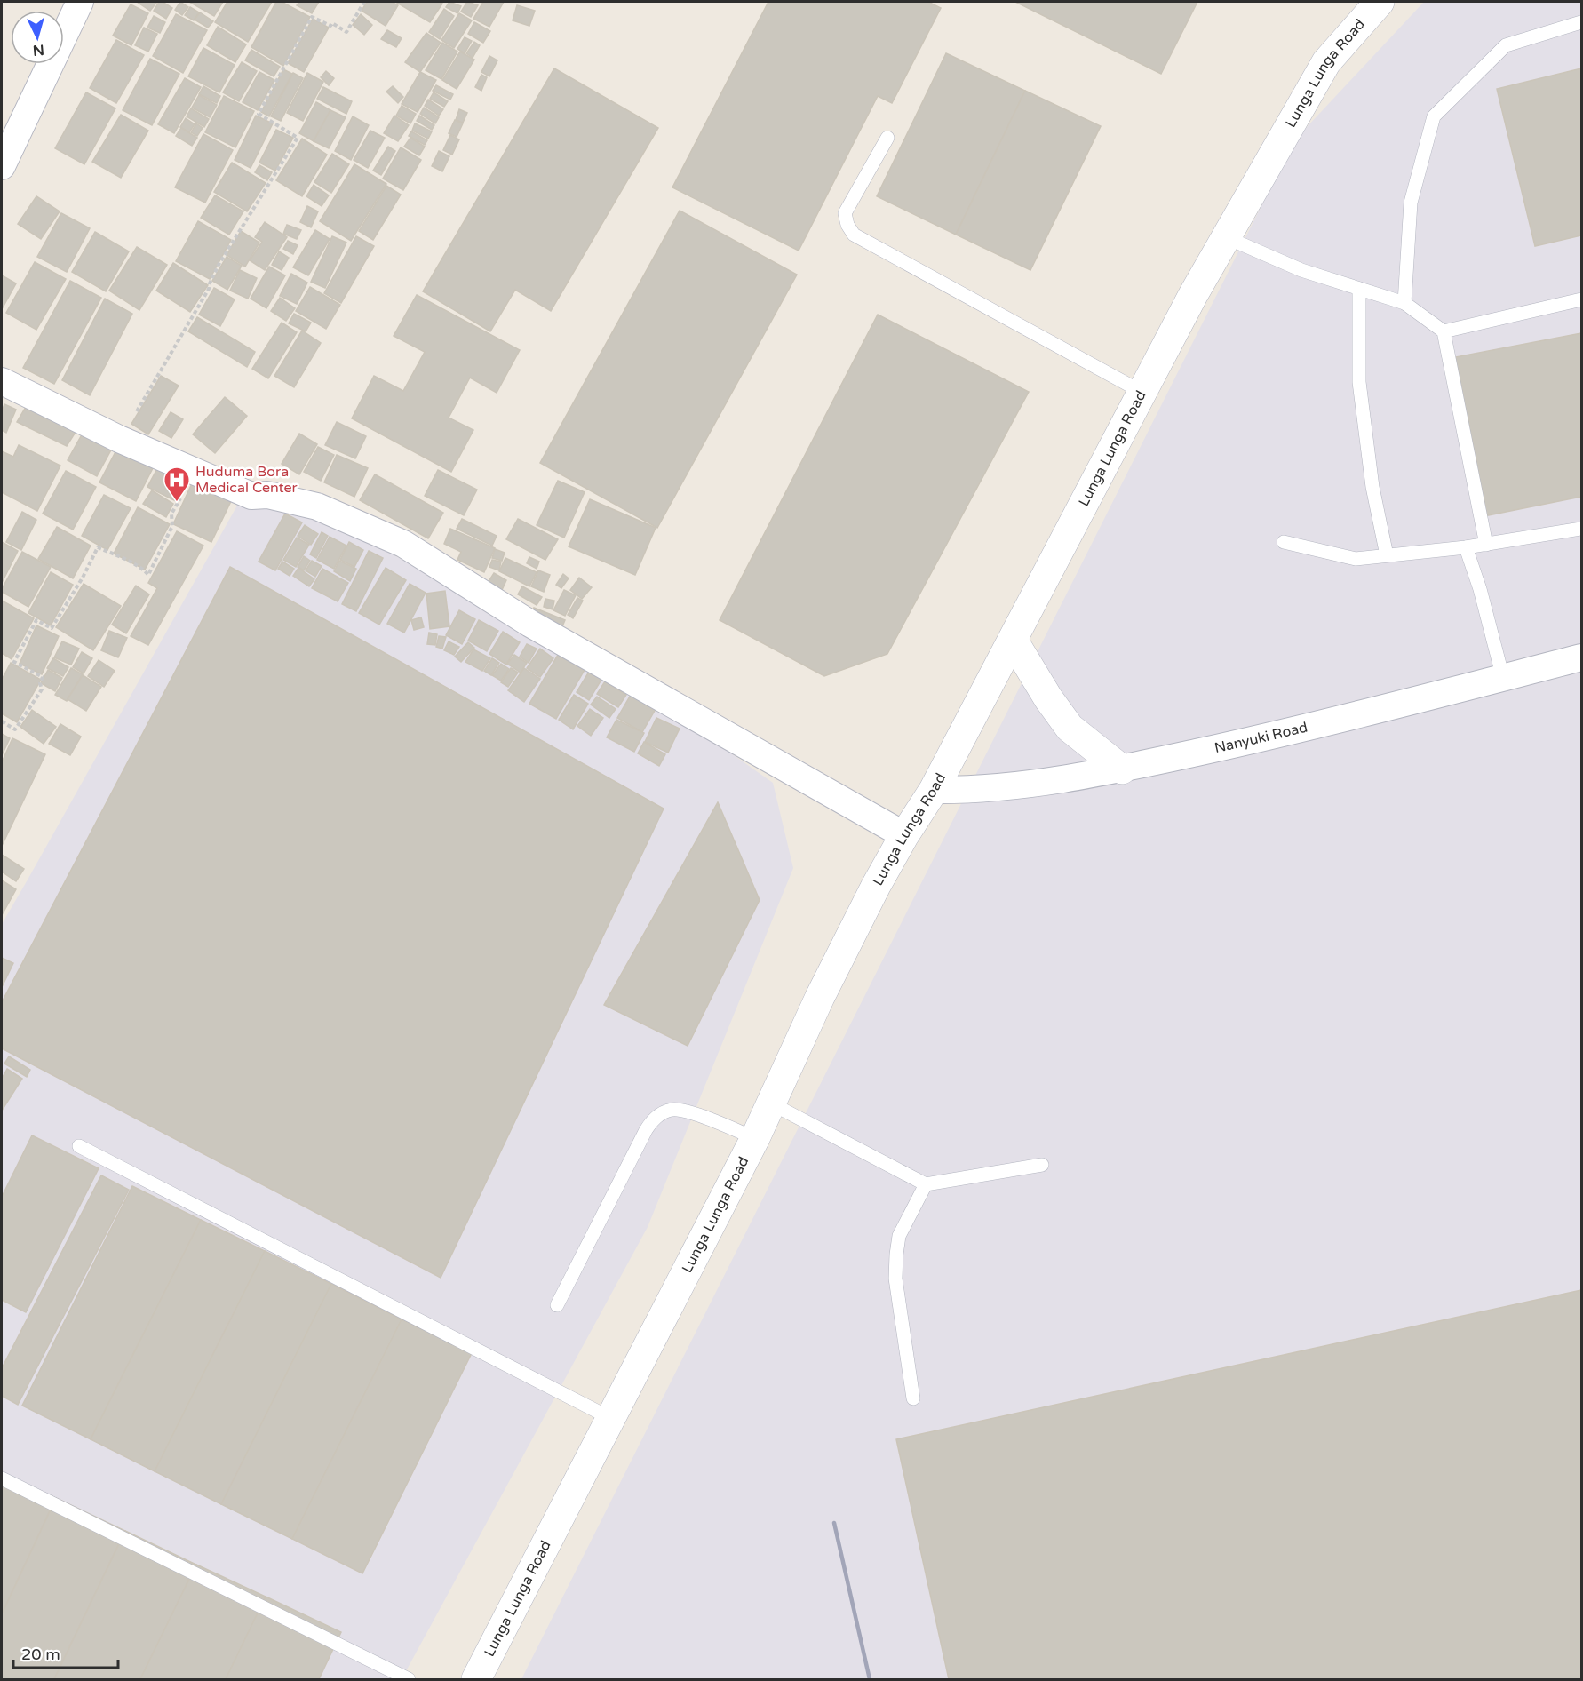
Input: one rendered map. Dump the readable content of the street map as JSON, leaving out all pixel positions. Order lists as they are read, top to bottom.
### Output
{
  "streets": {
    "main road": ["Lunga Lunga Road"],
    "street": ["Nanyuki Road"]
  },
  "crossings": [
    ["Lunga Lunga Road", "Nanyuki Road"]
  ],
  "places": {
    "hospital": ["Huduma Bora Medical Center"]
  },
  "scale_bar": "20 m",
  "north": "bottom"
}
